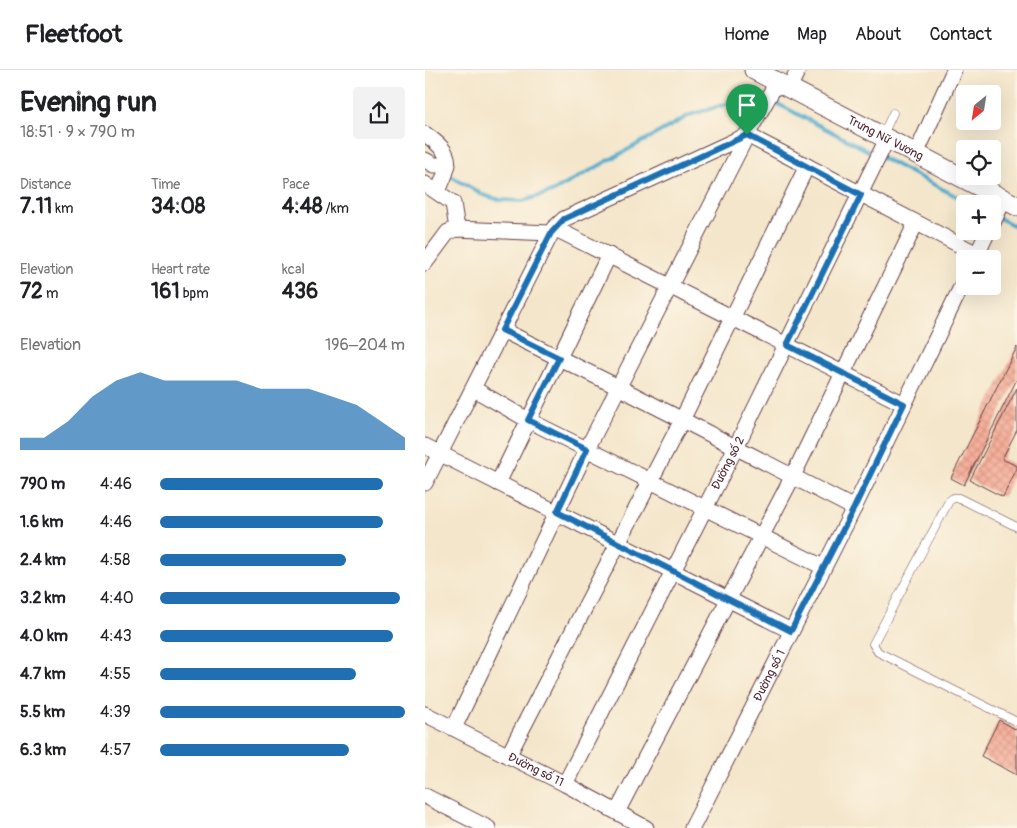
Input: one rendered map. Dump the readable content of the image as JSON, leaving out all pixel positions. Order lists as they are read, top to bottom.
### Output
{
  "streets": {
    "street": [
      "Trưng Nữ Vương",
      "Đường số 2",
      "Đường số 1",
      "Đường số 11"
    ]
  },
  "crossings": [
    ["Trưng Nữ Vương", "Đường số 2"],
    ["Đường số 2", "Đường số 11"]
  ],
  "north": "bottom left",
  "page": {
    "header": "Fleetfoot",
    "nav": [
      "Home",
      "Map",
      "About",
      "Contact"
    ],
    "heading": ["Evening run", "18:51 · 9 × 790 m"],
    "map_buttons": ["+", "−"],
    "stats": [
      ["Distance", "7.11 km"],
      ["Time", "34:08"],
      ["Pace", "4:48 /km"],
      ["Elevation", "72 m"],
      ["Heart rate", "161 bpm"],
      ["kcal", "436"]
    ],
    "chart": ["Elevation", "196–204 m"],
    "list": [
      {
        "name": "790 m",
        "note": "4:46"
      },
      {
        "name": "1.6 km",
        "note": "4:46"
      },
      {
        "name": "2.4 km",
        "note": "4:58"
      },
      {
        "name": "3.2 km",
        "note": "4:40"
      },
      {
        "name": "4.0 km",
        "note": "4:43"
      },
      {
        "name": "4.7 km",
        "note": "4:55"
      },
      {
        "name": "5.5 km",
        "note": "4:39"
      },
      {
        "name": "6.3 km",
        "note": "4:57"
      }
    ]
  }
}
